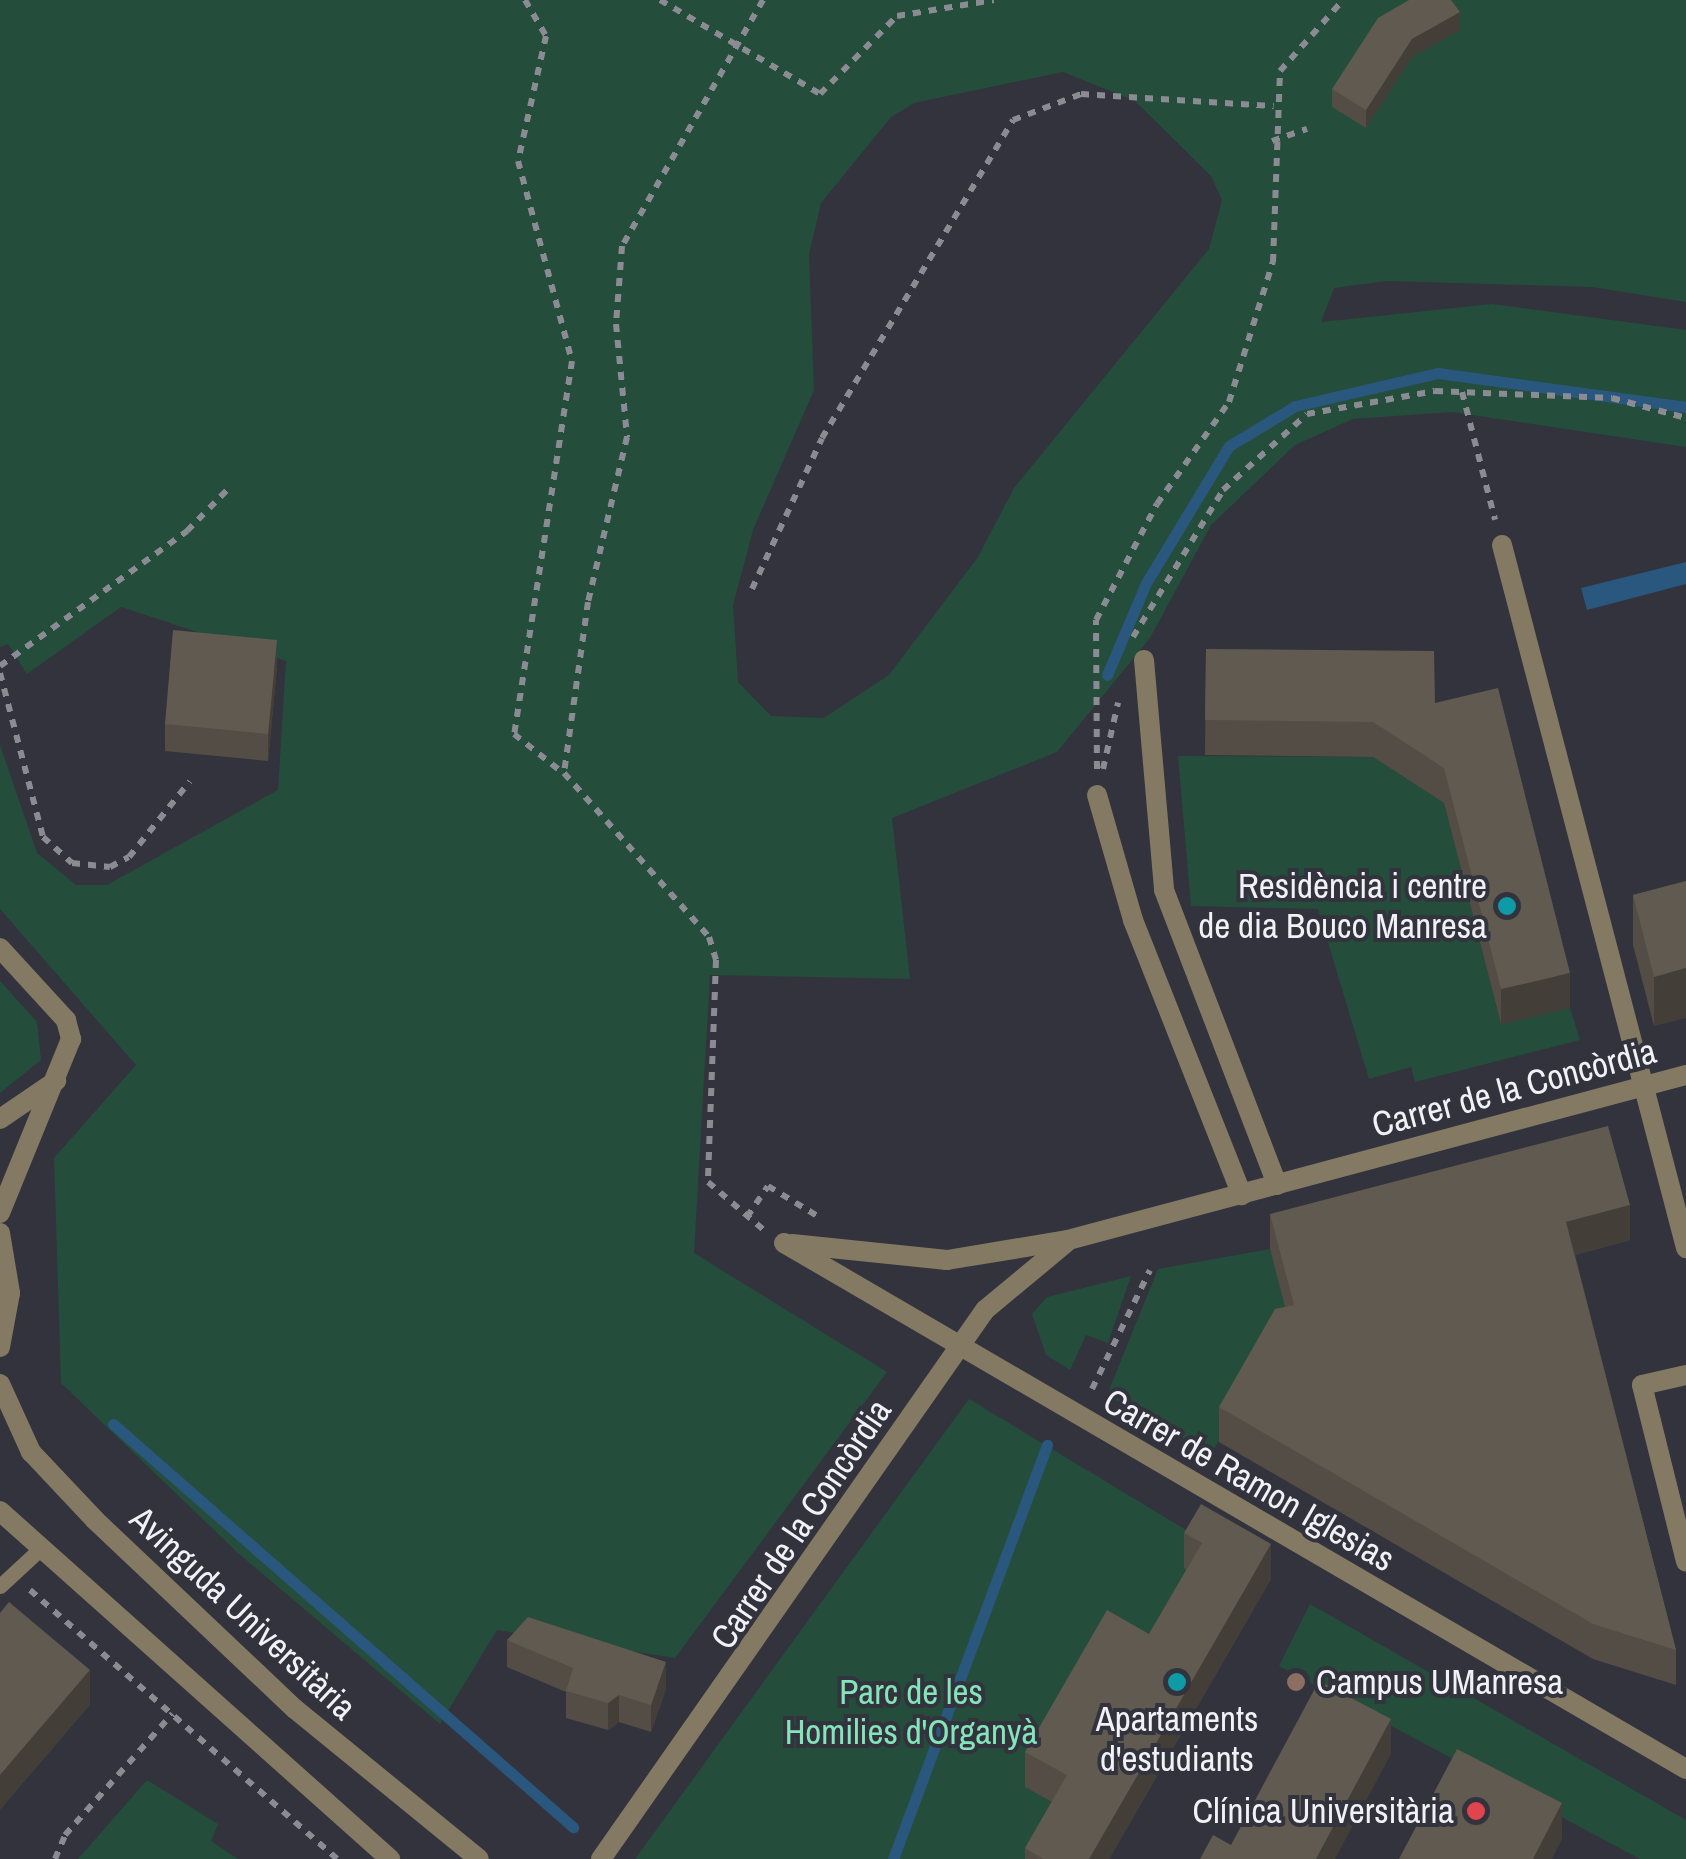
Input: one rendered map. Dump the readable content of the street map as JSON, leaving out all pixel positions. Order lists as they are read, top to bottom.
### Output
{
  "streets": {
    "street": ["Carrer de la Concòrdia", "Carrer de Ramon Iglesias", "Avinguda Universitària"]
  },
  "crossings": [
    ["Carrer de la Concòrdia", "Carrer de Ramon Iglesias"]
  ],
  "parks": ["Parc de les Homilies d'Organyà"],
  "places": [
    "Residència i centre de dia Bouco Manresa",
    "Apartaments d'estudiants",
    "Campus UManresa",
    "Clínica Universitària"
  ]
}
